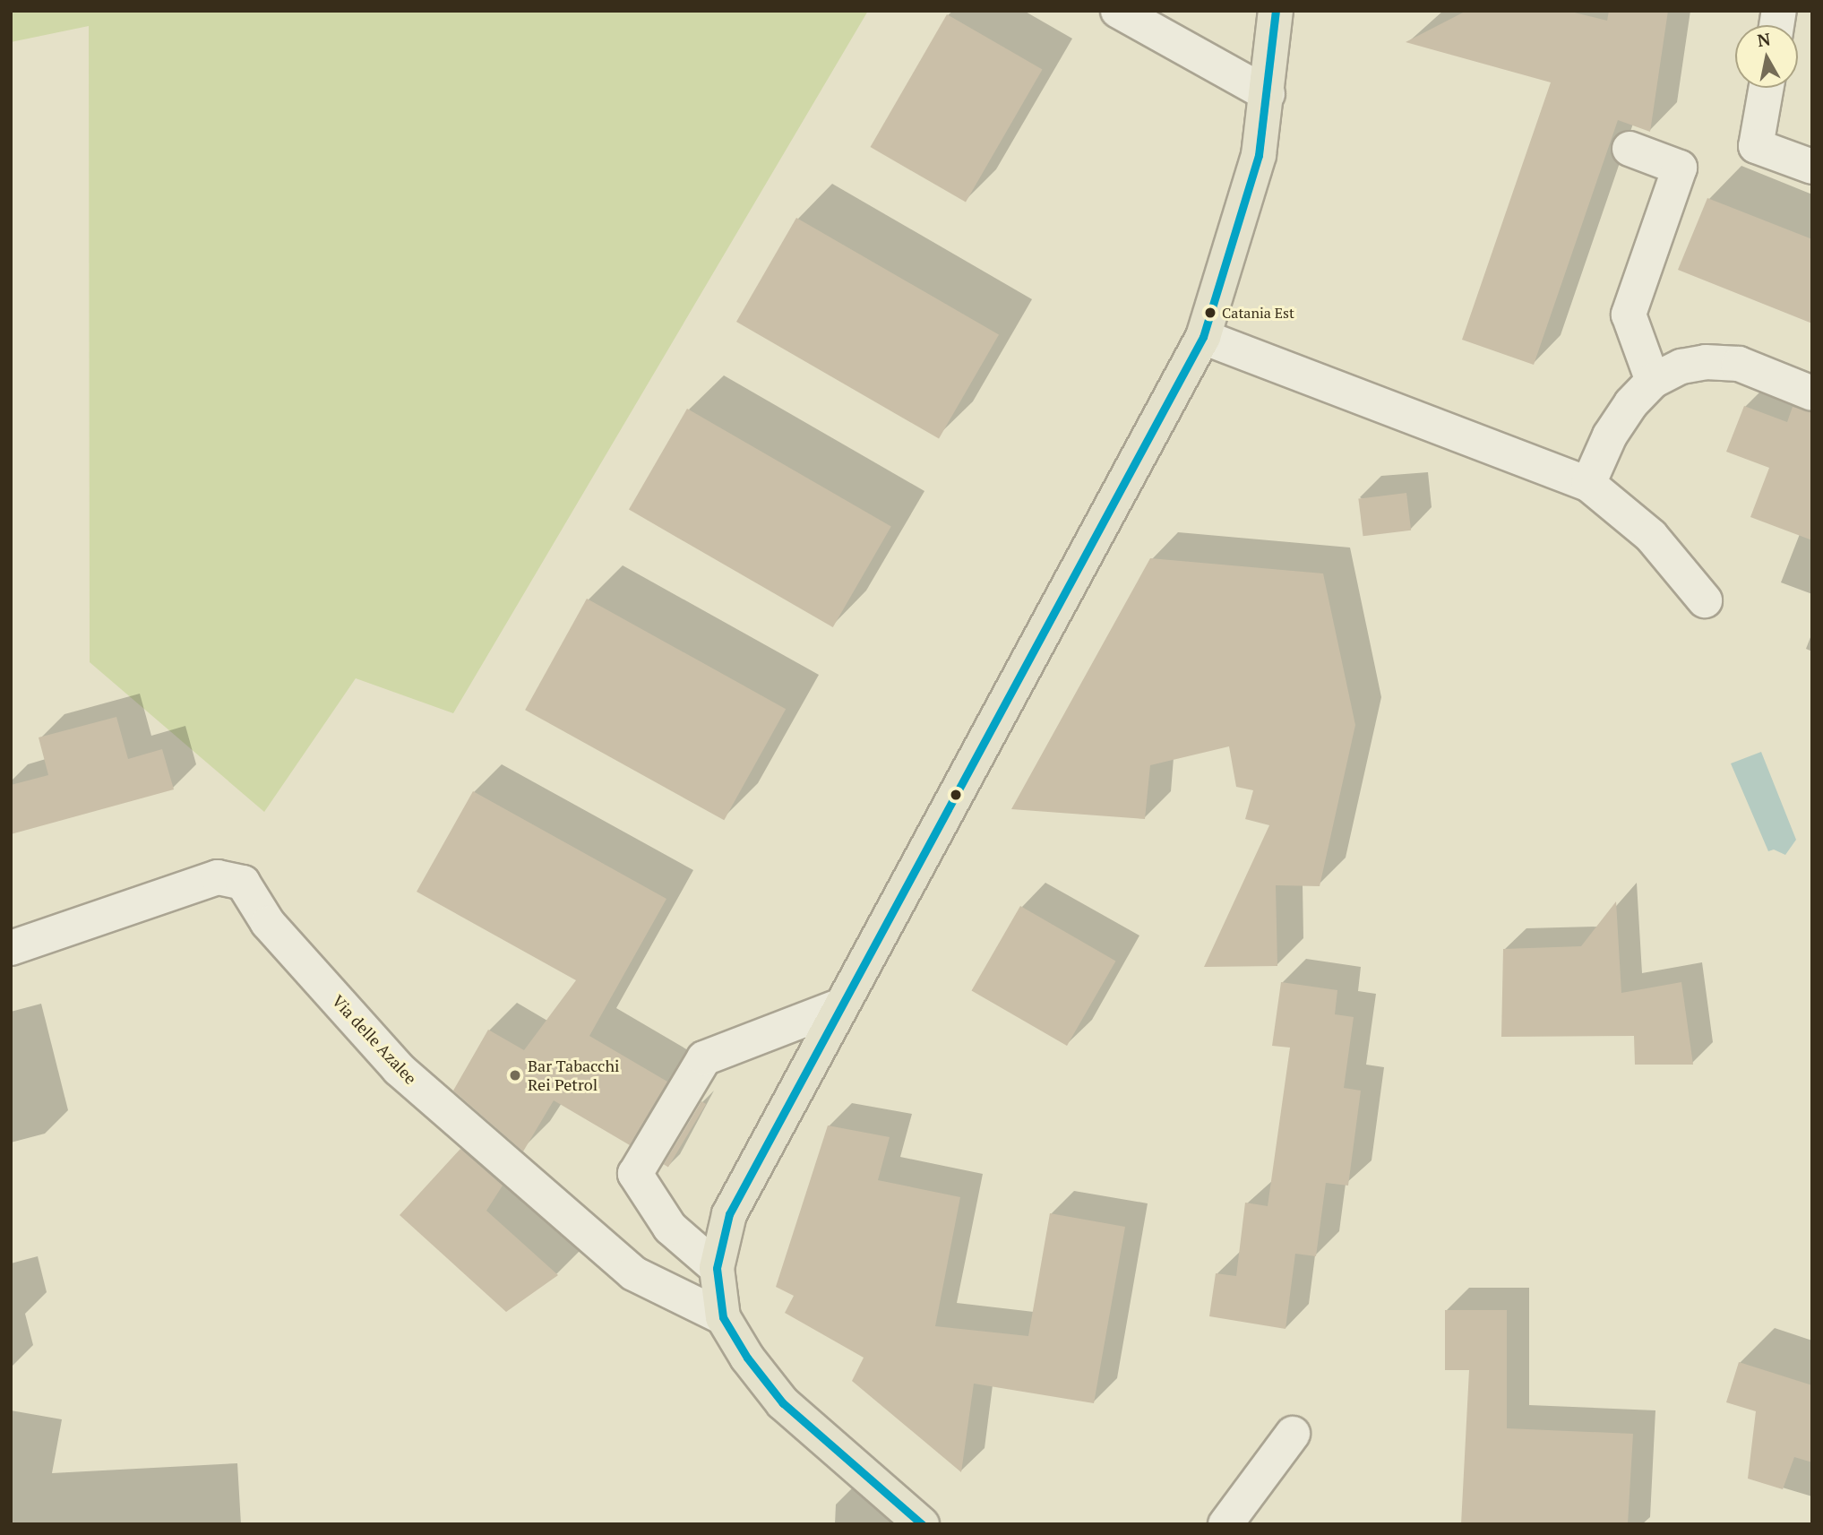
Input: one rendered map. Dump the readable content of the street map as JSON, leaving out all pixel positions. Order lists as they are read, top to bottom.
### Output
{
  "streets": {
    "street": ["Via delle Azalee"]
  },
  "places": ["Catania Est", "Bar Tabacchi Rei Petrol"],
  "north": "top"
}
